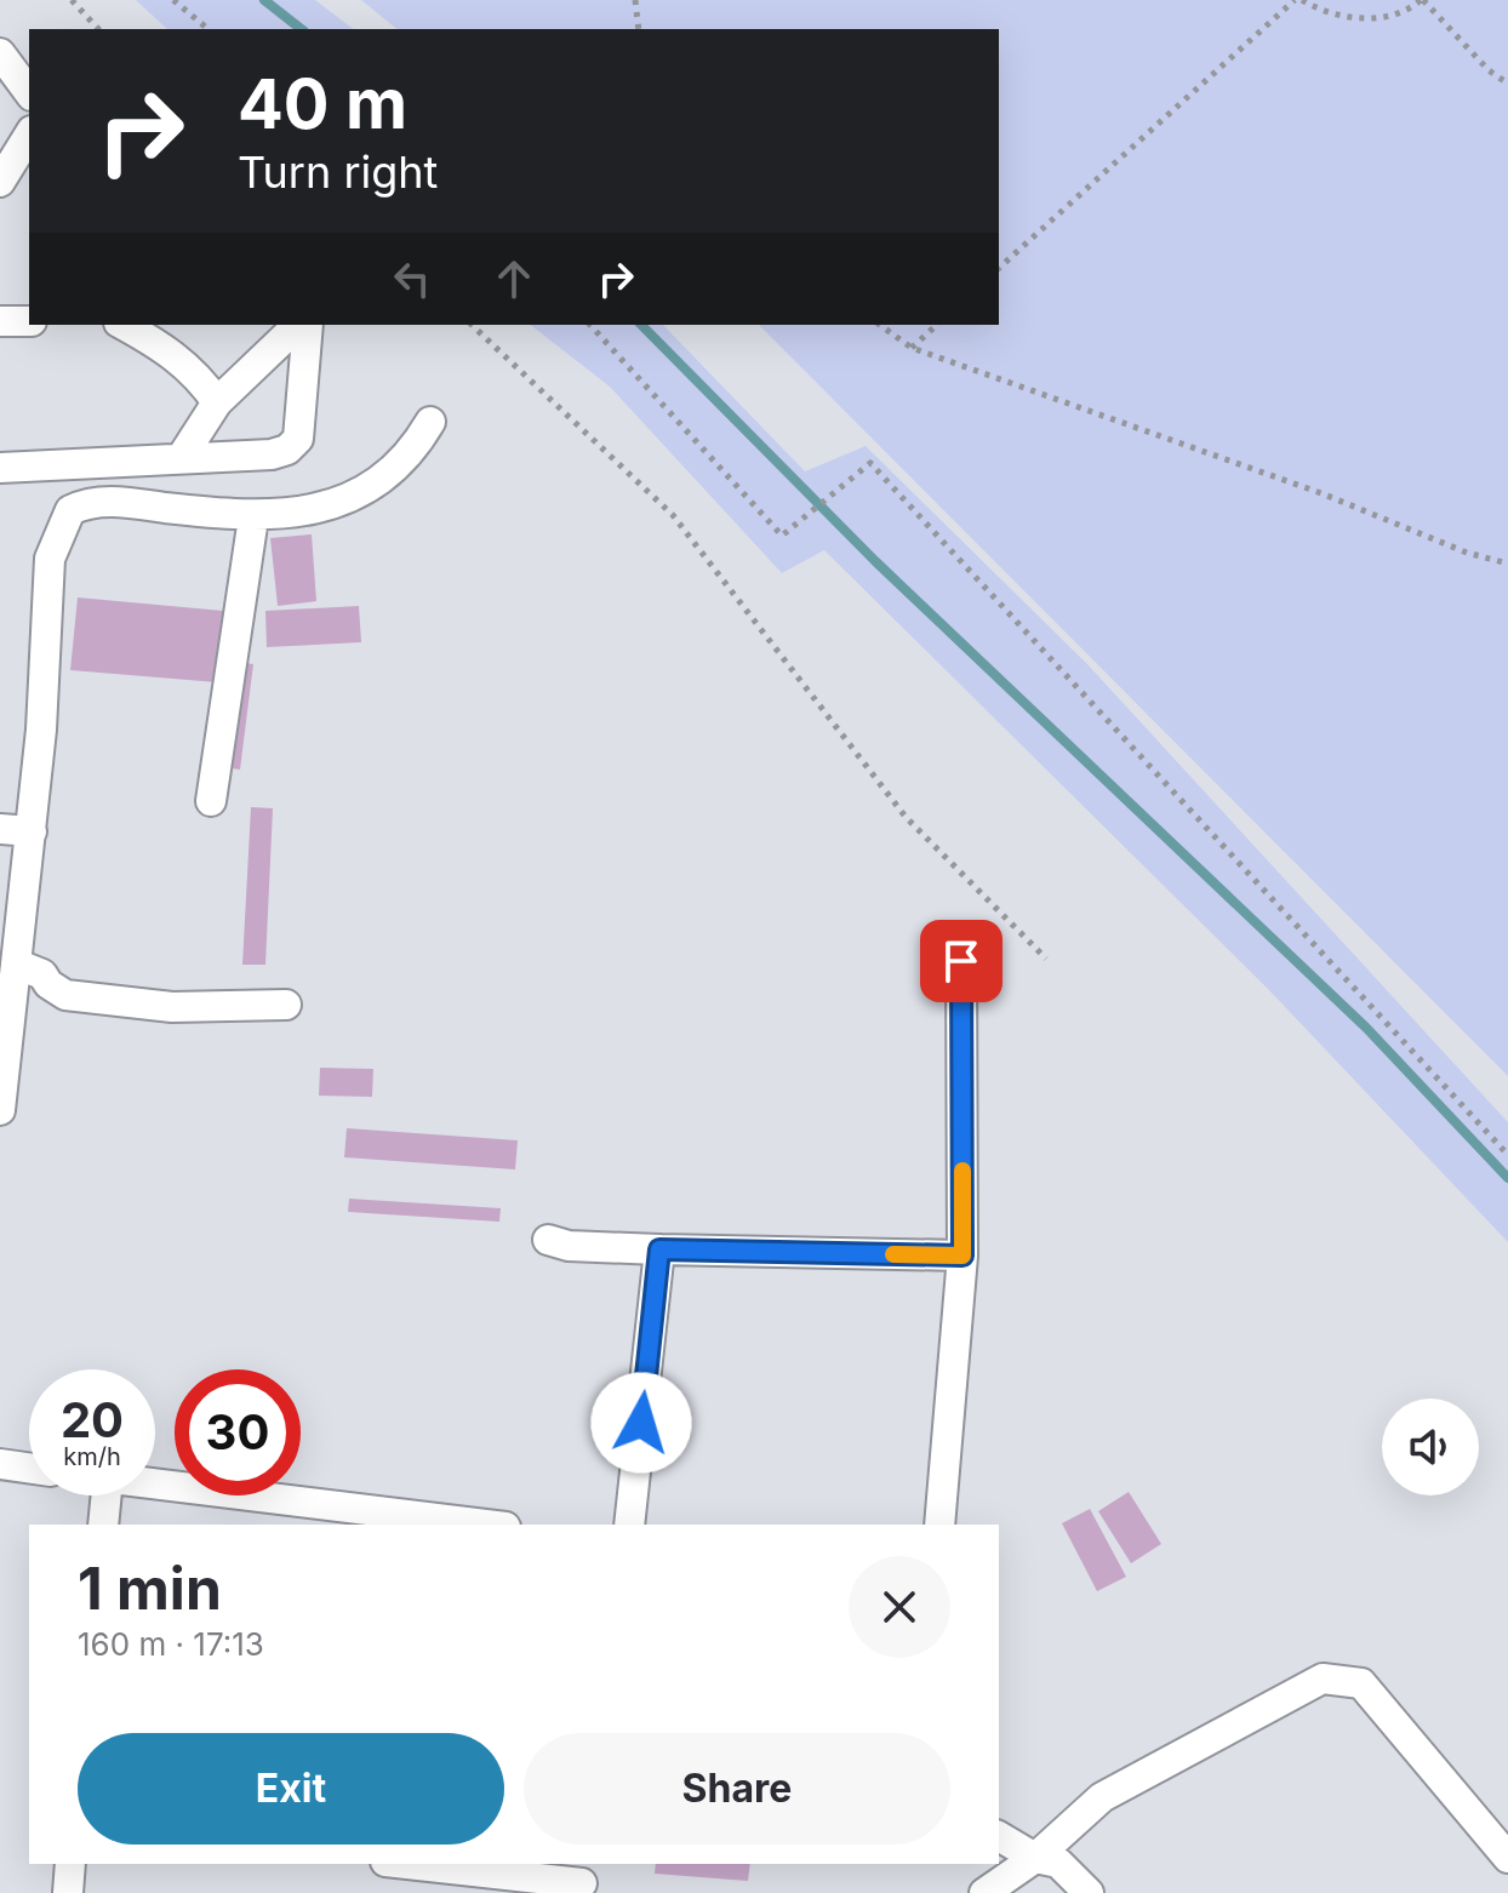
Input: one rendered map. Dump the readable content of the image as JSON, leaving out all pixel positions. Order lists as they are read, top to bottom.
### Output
{
  "page": {
    "turn": ["40 m", "Turn right"],
    "speed": "20 km/h",
    "limit": "30",
    "heading": ["1 min", "160 m · 17:13"],
    "buttons": ["Exit", "Share"]
  }
}
